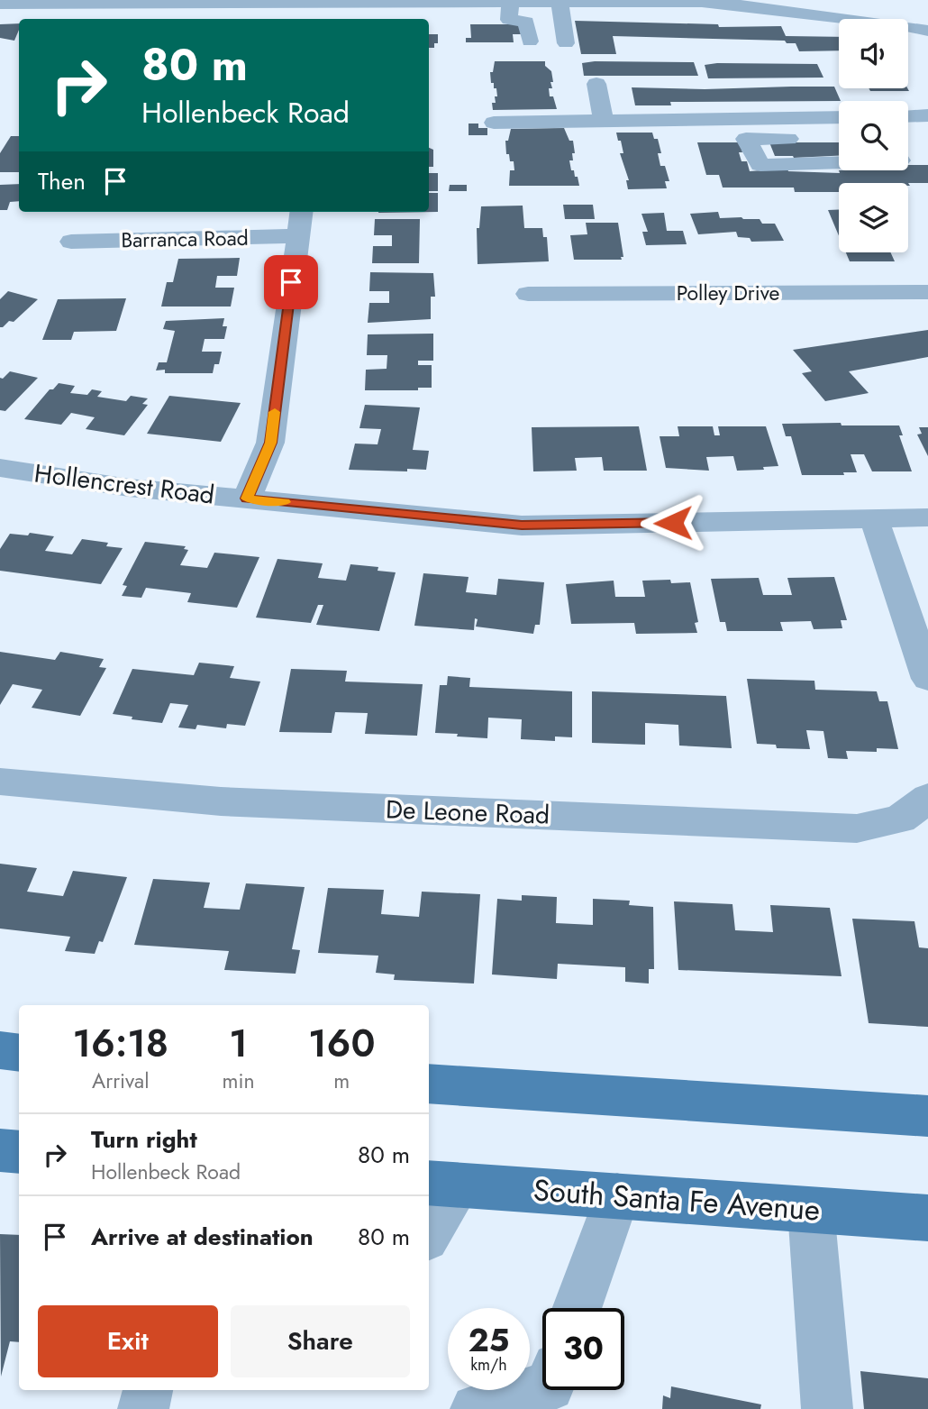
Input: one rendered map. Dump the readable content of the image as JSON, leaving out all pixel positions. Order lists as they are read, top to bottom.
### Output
{
  "streets": {
    "main road": ["South Santa Fe Avenue"],
    "street": [
      "Barranca Road",
      "Polley Drive",
      "Hollencrest Road",
      "De Leone Road"
    ]
  },
  "page": {
    "turn": ["80 m", "Hollenbeck Road"],
    "then": "Then",
    "eta": [
      "16:18",
      "Arrival",
      "1",
      "min",
      "160",
      "m"
    ],
    "list": [
      {
        "name": "Turn right",
        "note": "Hollenbeck Road",
        "value": "80 m"
      },
      {
        "name": "Arrive at destination",
        "value": "80 m"
      }
    ],
    "buttons": ["Exit", "Share"],
    "speed": "25 km/h",
    "limit": "30"
  }
}
